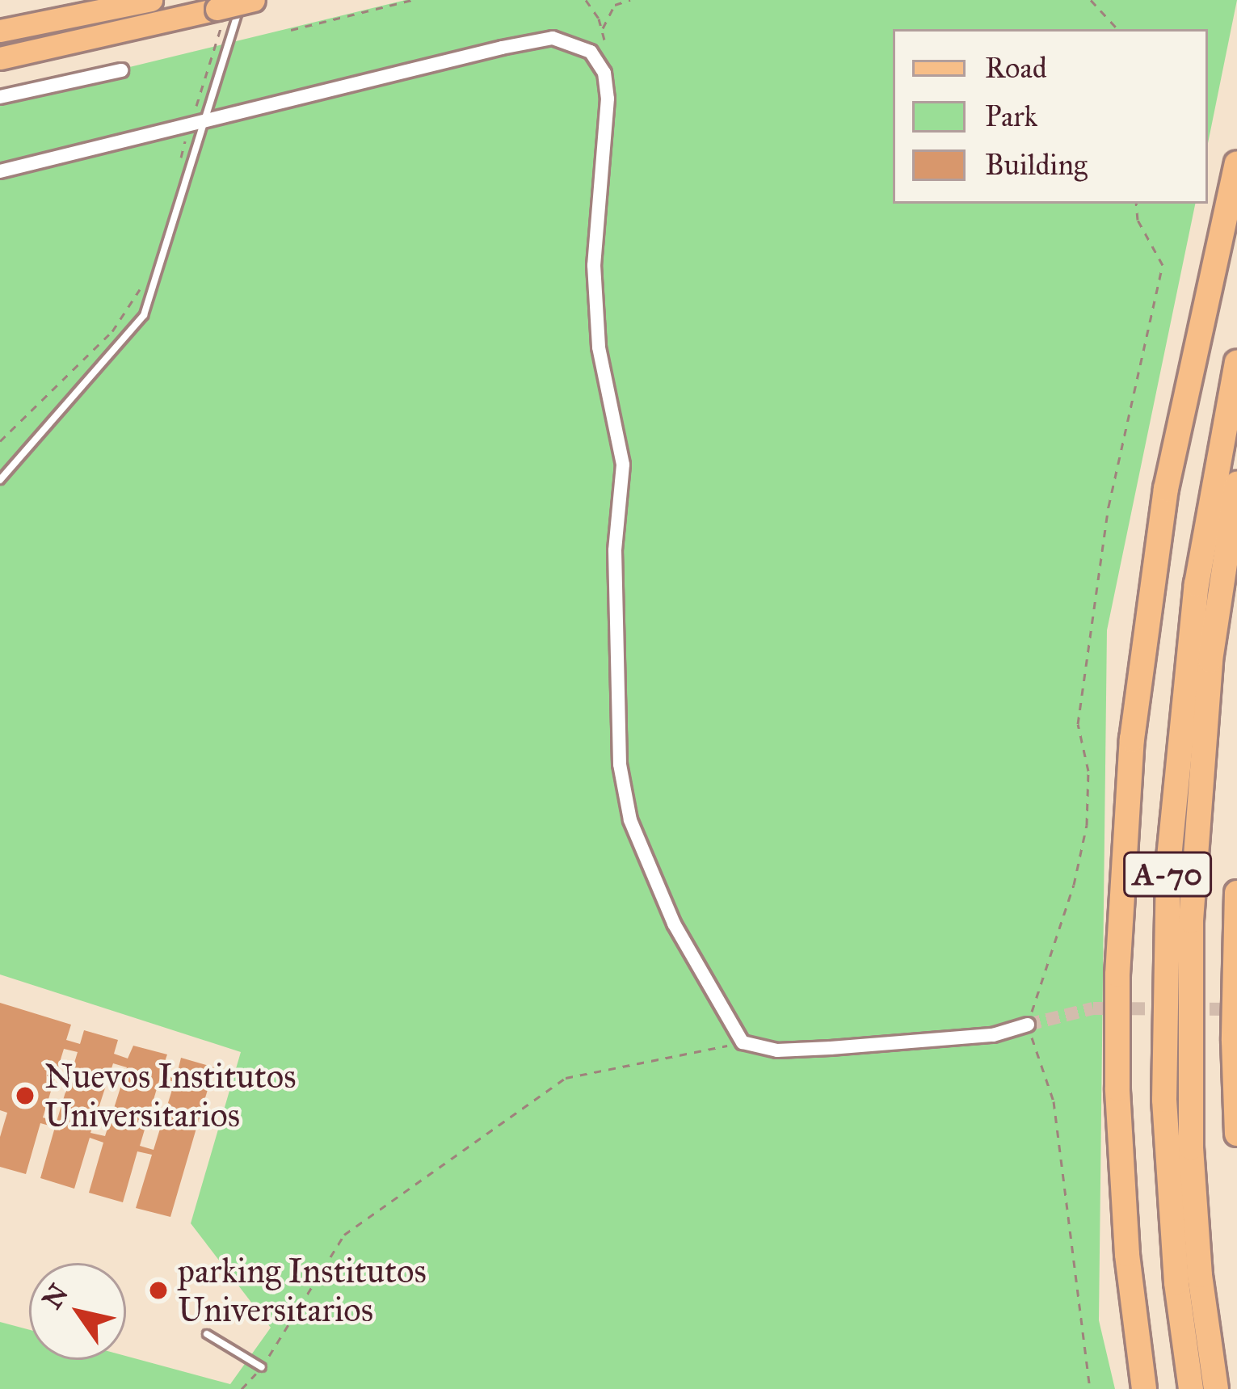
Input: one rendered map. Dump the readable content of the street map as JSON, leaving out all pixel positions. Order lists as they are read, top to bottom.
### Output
{
  "streets": {
    "highway": ["A-70"]
  },
  "places": ["Nuevos Institutos Universitarios", "parking Institutos Universitarios"],
  "legend": ["Road", "Park", "Building"],
  "north": "top left"
}
